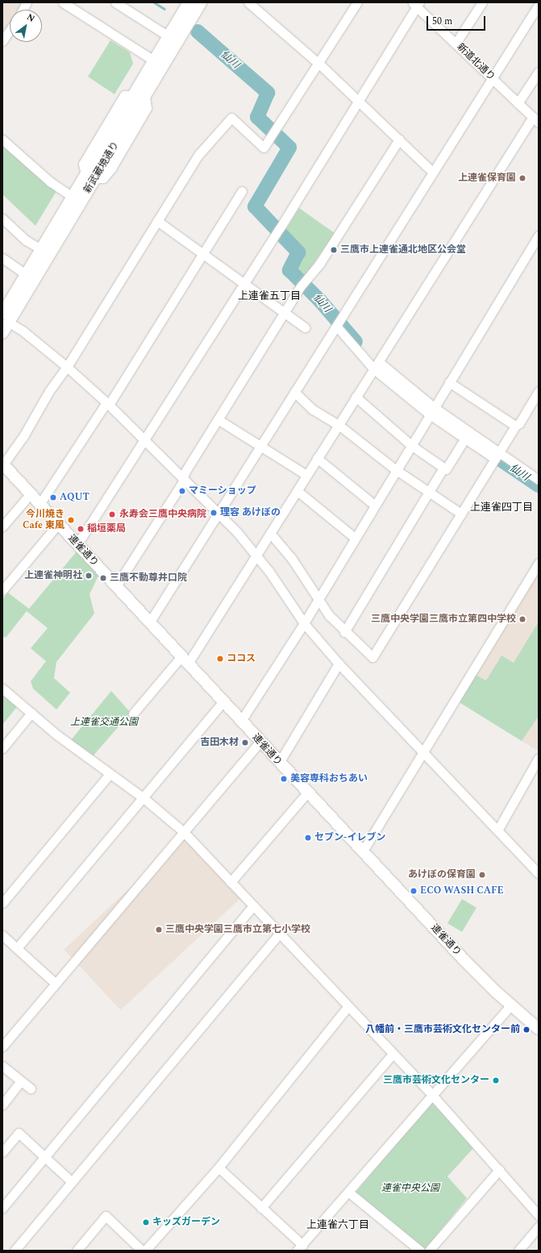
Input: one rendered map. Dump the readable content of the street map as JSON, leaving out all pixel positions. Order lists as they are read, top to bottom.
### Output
{
  "streets": {
    "main road": ["新武蔵境通り", "連雀通り"],
    "street": ["新道北通り"]
  },
  "districts": ["上連雀五丁目", "上連雀四丁目", "上連雀六丁目"],
  "water": ["仙川"],
  "parks": ["上連雀交通公園", "連雀中央公園"],
  "places": [
    "上連雀保育園",
    "三鷹市上連雀通北地区公会堂",
    "マミーショップ",
    "AQUT",
    "理容 あけぼの",
    "永寿会三鷹中央病院",
    "今川焼き Cafe 東風",
    "稲垣薬局",
    "上連雀神明社",
    "三鷹不動尊井口院",
    "三鷹中央学園三鷹市立第四中学校",
    "ココス",
    "吉田木材",
    "美容専科おちあい",
    "セブン-イレブン",
    "あけぼの保育園",
    "ECO WASH CAFE",
    "三鷹中央学園三鷹市立第七小学校",
    "八幡前・三鷹市芸術文化センター前",
    "三鷹市芸術文化センター",
    "キッズガーデン"
  ],
  "scale_bar": "50 m",
  "north": "top right"
}
